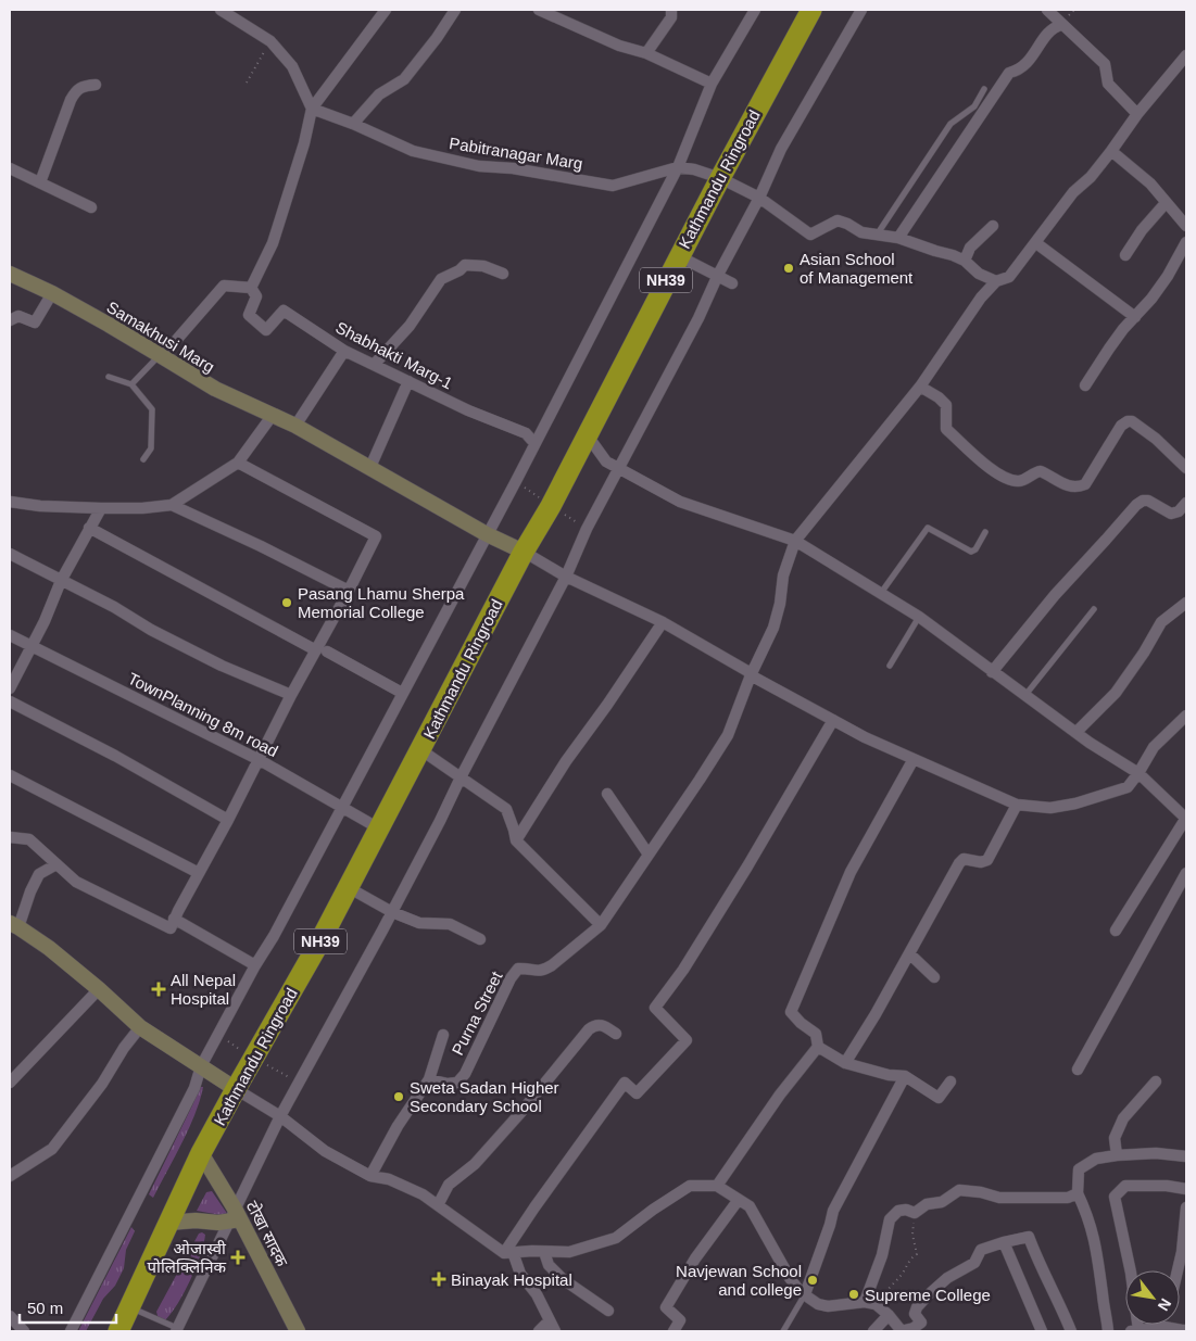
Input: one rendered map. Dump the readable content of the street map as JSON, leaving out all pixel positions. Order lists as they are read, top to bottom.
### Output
{
  "streets": {
    "highway": ["Kathmandu Ringroad", "NH39"],
    "main road": ["Samakhusi Marg", "टोखा सादक"],
    "street": [
      "Pabitranagar Marg",
      "Shabhakti Marg-1",
      "TownPlanning 8m road",
      "Purna Street"
    ]
  },
  "crossings": [
    ["Pabitranagar Marg", "Kathmandu Ringroad"],
    ["Pabitranagar Marg", "Shabhakti Marg-1"],
    ["Kathmandu Ringroad", "Samakhusi Marg"],
    ["Kathmandu Ringroad", "TownPlanning 8m road"],
    ["Kathmandu Ringroad", "टोखा सादक"]
  ],
  "places": {
    "other": [
      "Asian School of Management",
      "Pasang Lhamu Sherpa Memorial College",
      "Sweta Sadan Higher Secondary School",
      "Navjewan School and college",
      "Supreme College"
    ],
    "health": ["All Nepal Hospital", "ओजास्वी पोलिक्लिनिक", "Binayak Hospital"]
  },
  "scale_bar": "50 m",
  "north": "bottom right"
}
